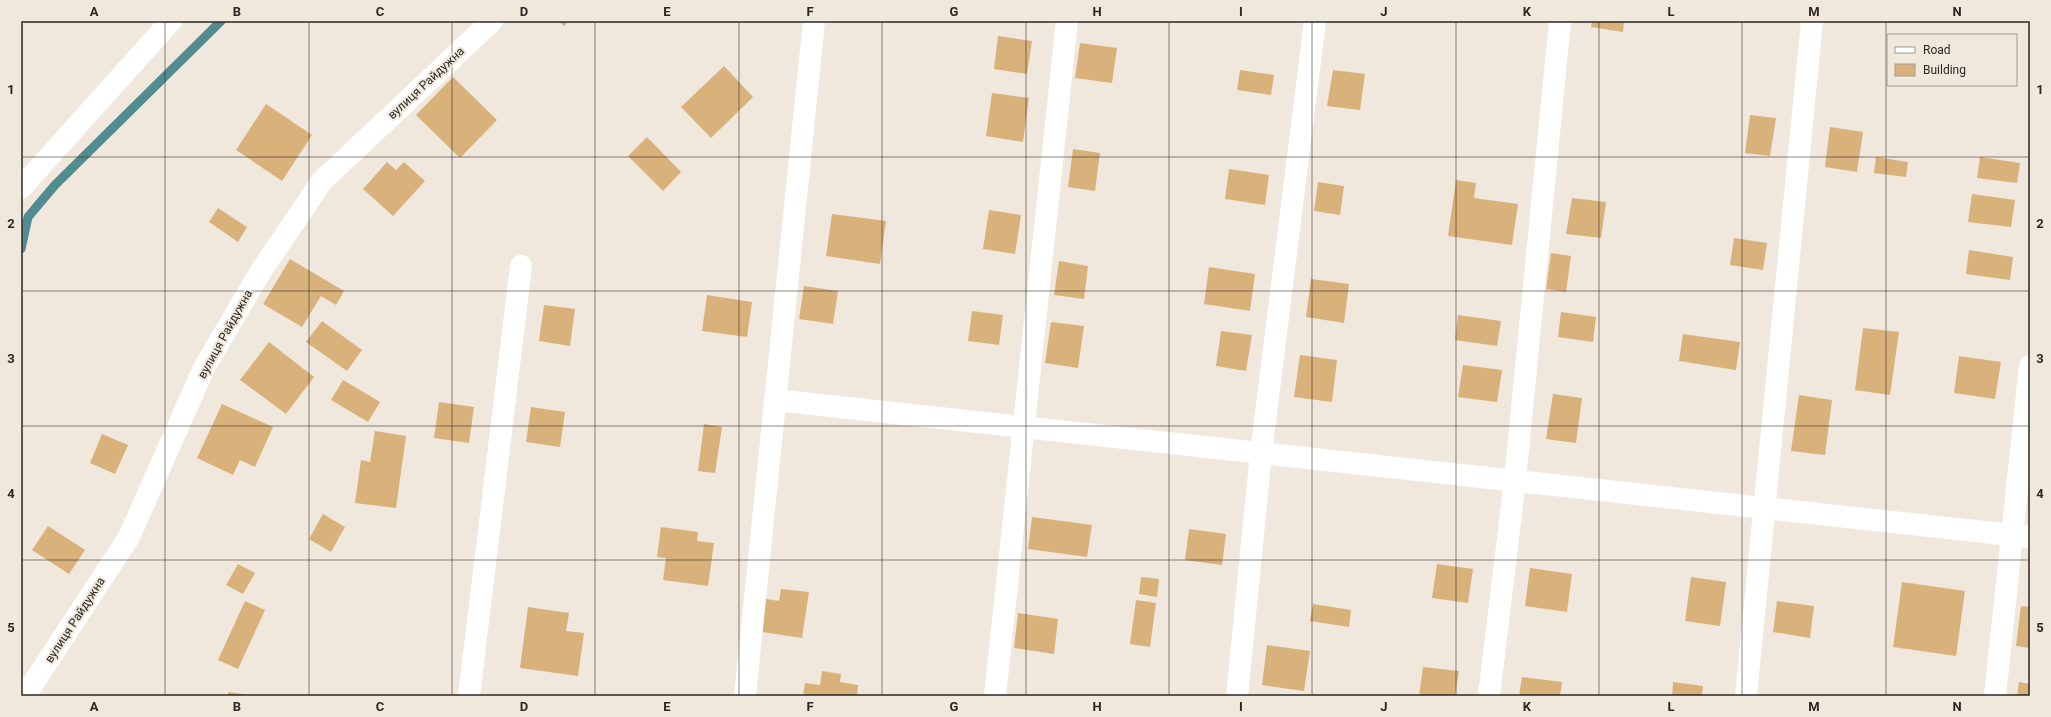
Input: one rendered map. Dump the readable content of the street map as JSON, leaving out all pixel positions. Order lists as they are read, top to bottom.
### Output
{
  "streets": {
    "street": ["вулиця Райдужна"]
  },
  "legend": ["Road", "Building"],
  "grid": {
    "columns": [
      "A",
      "B",
      "C",
      "D",
      "E",
      "F",
      "G",
      "H",
      "I",
      "J",
      "K",
      "L",
      "M",
      "N"
    ],
    "rows": [
      "1",
      "2",
      "3",
      "4",
      "5"
    ]
  }
}
